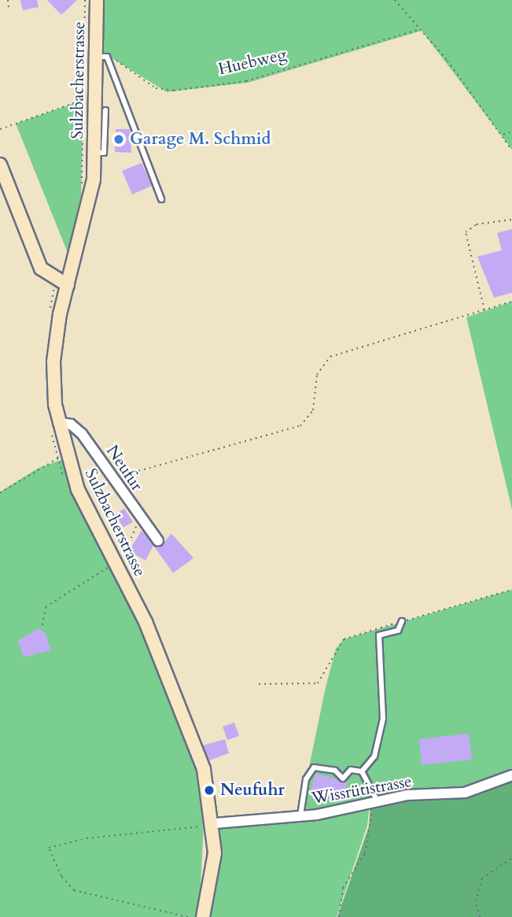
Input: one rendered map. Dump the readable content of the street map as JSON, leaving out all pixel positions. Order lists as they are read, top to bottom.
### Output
{
  "streets": {
    "street": ["Sulzbacherstrasse", "Neufur", "Wissrütistrasse"],
    "path": ["Huebweg"]
  },
  "crossings": [
    ["Huebweg", "Sulzbacherstrasse"],
    ["Sulzbacherstrasse", "Neufur"],
    ["Sulzbacherstrasse", "Wissrütistrasse"]
  ],
  "places": ["Garage M. Schmid", "Neufuhr"]
}
